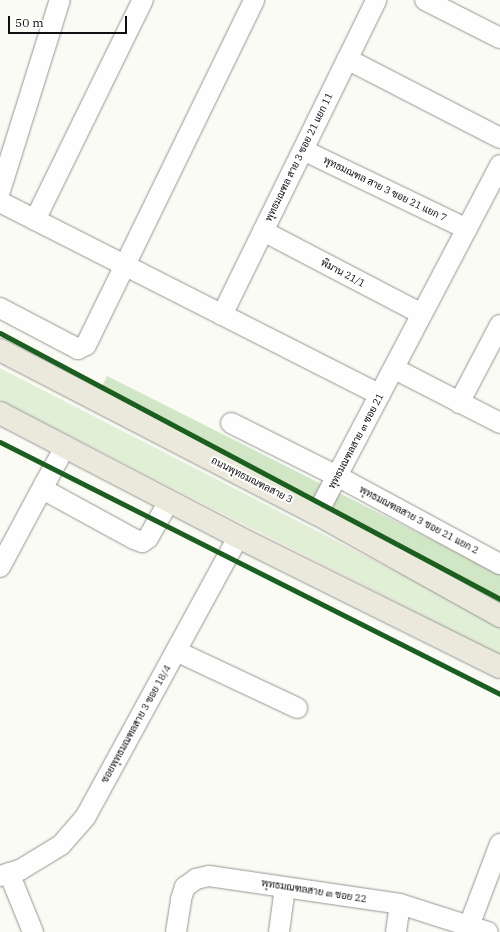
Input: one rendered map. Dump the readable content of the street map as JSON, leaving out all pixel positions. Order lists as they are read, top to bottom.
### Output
{
  "streets": {
    "main road": ["ถนนพุทธมณฑลสาย 3"],
    "street": [
      "พุทธมณฑล สาย 3 ซอย 21 แยก 11",
      "พุทธมณฑล สาย 3 ซอย 21 แยก 7",
      "พิมาน 21/1",
      "พุทธมณฑลสาย ๓ ซอย 21",
      "พุทธมณฑลสาย 3 ซอย 21 แยก 2",
      "ซอยพุทธมณฑลสาย 3 ซอย 18/4",
      "พุทธมณฑลสาย ๓ ซอย 22"
    ]
  },
  "crossings": [
    ["พุทธมณฑล สาย 3 ซอย 21 แยก 11", "พุทธมณฑล สาย 3 ซอย 21 แยก 7"],
    ["พุทธมณฑล สาย 3 ซอย 21 แยก 11", "พิมาน 21/1"],
    ["พุทธมณฑล สาย 3 ซอย 21 แยก 7", "พุทธมณฑลสาย ๓ ซอย 21"],
    ["พิมาน 21/1", "พุทธมณฑลสาย ๓ ซอย 21"],
    ["พุทธมณฑลสาย ๓ ซอย 21", "ถนนพุทธมณฑลสาย 3"],
    ["พุทธมณฑลสาย ๓ ซอย 21", "พุทธมณฑลสาย 3 ซอย 21 แยก 2"]
  ],
  "scale_bar": "50 m"
}
